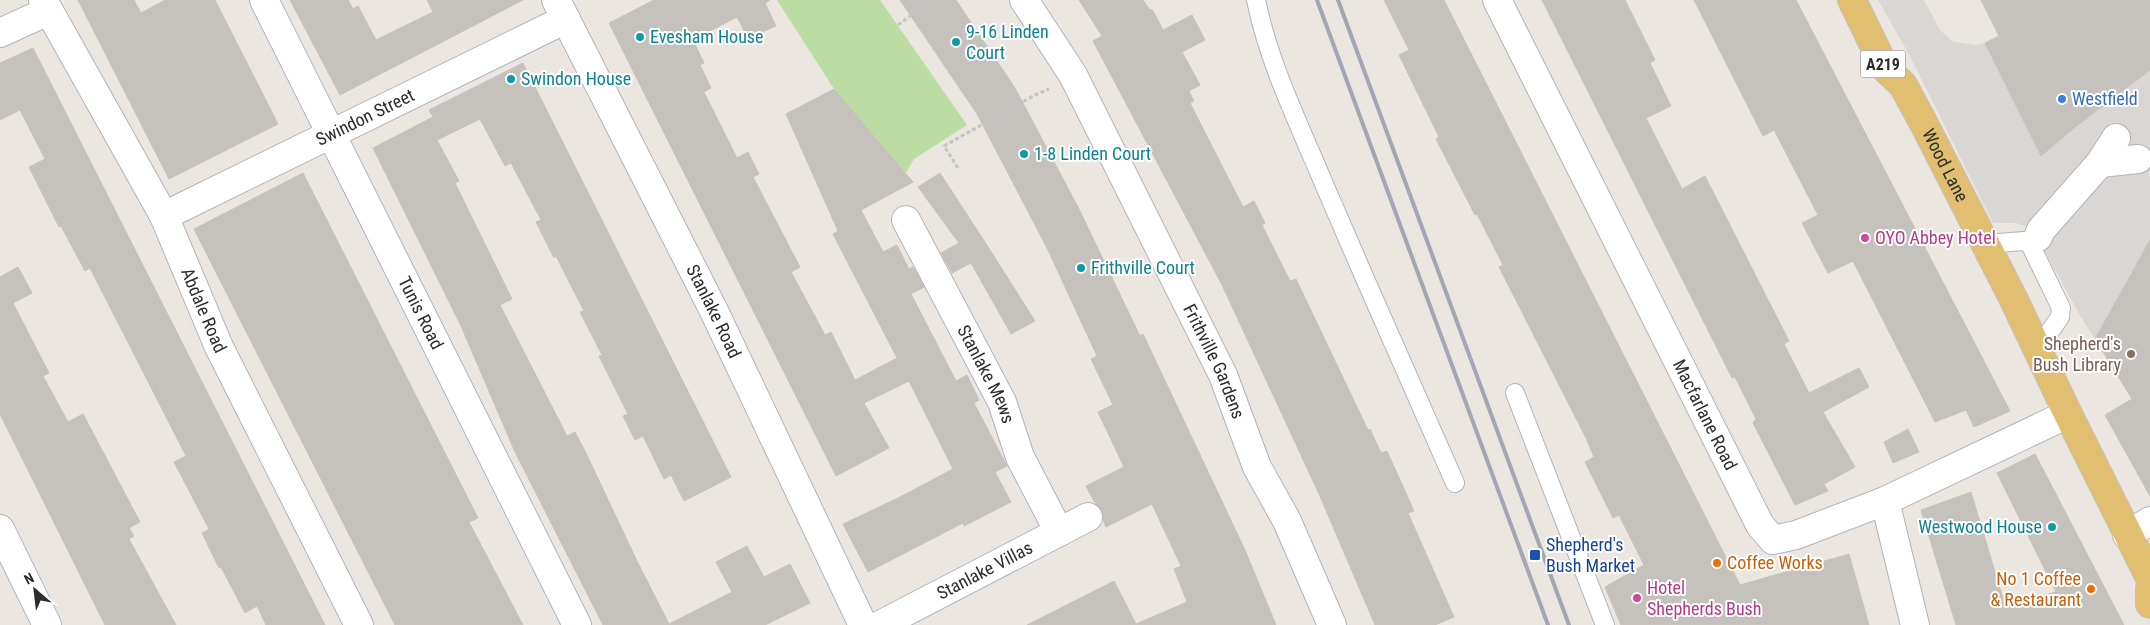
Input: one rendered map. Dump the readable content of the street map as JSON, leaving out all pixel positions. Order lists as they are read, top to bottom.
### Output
{
  "streets": {
    "main road": ["A219", "Wood Lane"],
    "street": [
      "Swindon Street",
      "Abdale Road",
      "Stanlake Road",
      "Tunis Road",
      "Frithville Gardens",
      "Stanlake Mews",
      "Macfarlane Road",
      "Stanlake Villas"
    ]
  },
  "crossings": [
    ["Swindon Street", "Abdale Road"],
    ["Swindon Street", "Stanlake Road"],
    ["Swindon Street", "Tunis Road"],
    ["Wood Lane", "Macfarlane Road"],
    ["Stanlake Mews", "Stanlake Villas"]
  ],
  "places": {
    "other": [
      "Evesham House",
      "9-16 Linden Court",
      "Swindon House",
      "Westfield",
      "1-8 Linden Court",
      "OYO Abbey Hotel",
      "Frithville Court",
      "Shepherd's Bush Library",
      "Westwood House",
      "Coffee Works",
      "No 1 Coffee & Restaurant",
      "Hotel Shepherds Bush"
    ],
    "transit": ["Shepherd's Bush Market"]
  },
  "north": "top left"
}
